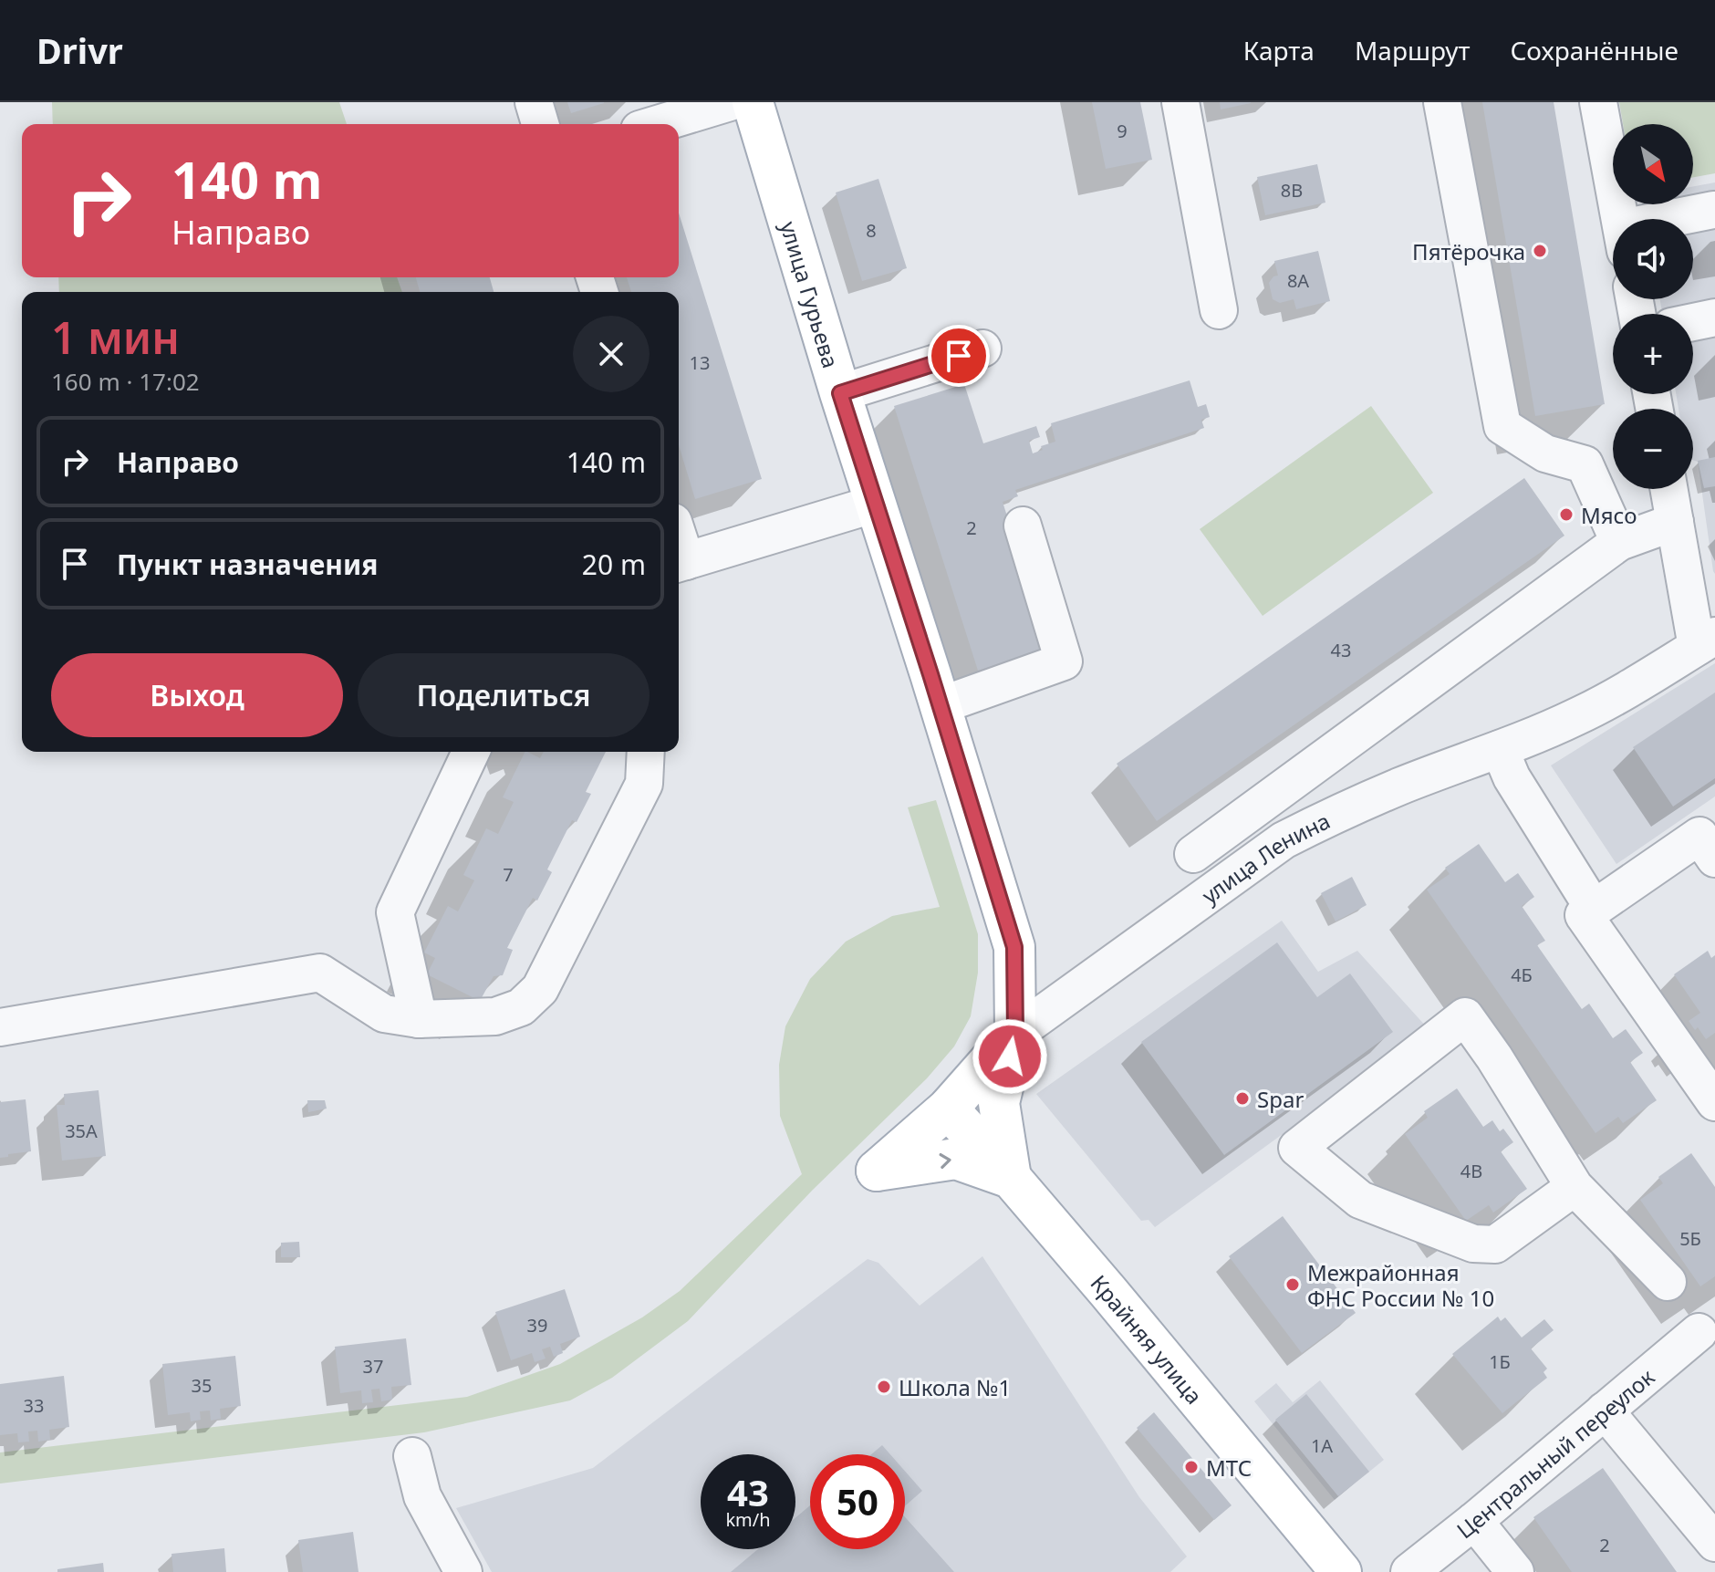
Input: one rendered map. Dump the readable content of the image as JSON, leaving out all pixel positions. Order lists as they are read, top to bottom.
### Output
{
  "streets": {
    "main road": ["улица Гурьева", "улица Ленина", "Крайняя улица"],
    "street": ["Центральный переулок"]
  },
  "crossings": [
    ["улица Гурьева", "улица Ленина"],
    ["улица Гурьева", "Крайняя улица"],
    ["улица Ленина", "Крайняя улица"]
  ],
  "places": [
    "Пятёрочка",
    "Мясо",
    "Spar",
    "Межрайонная ФНС России № 10",
    "Школа №1",
    "МТС"
  ],
  "house_numbers": [
    "9",
    "8В",
    "8",
    "8А",
    "13",
    "2",
    "43",
    "7",
    "4Б",
    "35А",
    "4В",
    "5Б",
    "39",
    "1Б",
    "37",
    "35",
    "33",
    "1А",
    "2"
  ],
  "north": "bottom right",
  "page": {
    "header": "Drivr",
    "nav": ["Карта", "Маршрут", "Сохранённые"],
    "map_buttons": ["+", "−"],
    "turn": ["140 m", "Направо"],
    "heading": ["1 мин", "160 m · 17:02"],
    "list": [
      {
        "name": "Направо",
        "value": "140 m"
      },
      {
        "name": "Пункт назначения",
        "value": "20 m"
      }
    ],
    "buttons": ["Выход", "Поделиться"],
    "speed": "43 km/h",
    "limit": "50"
  }
}
